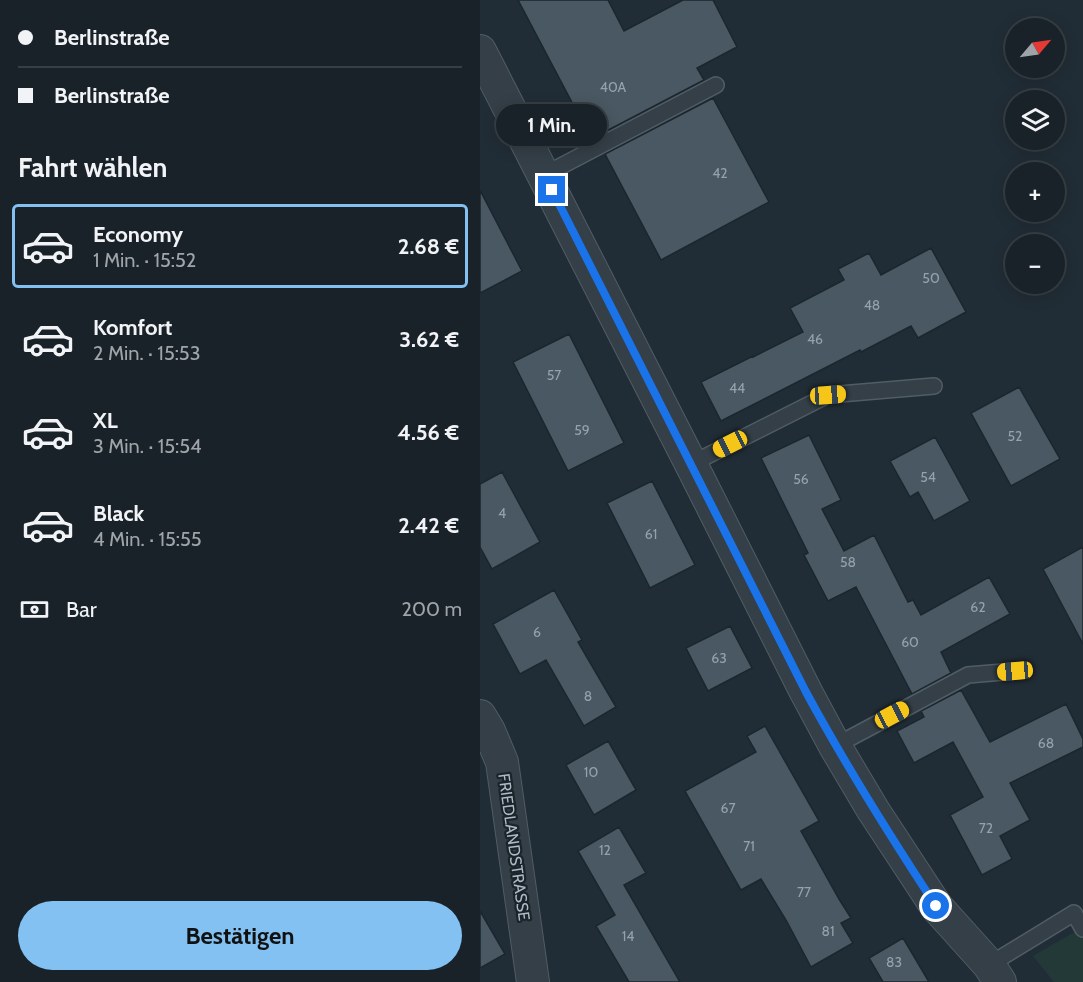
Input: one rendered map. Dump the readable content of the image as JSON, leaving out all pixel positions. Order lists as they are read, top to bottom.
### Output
{
  "streets": {
    "street": ["FRIEDLANDSTRASSE"]
  },
  "house_numbers": [
    "40A",
    "42",
    "50",
    "48",
    "46",
    "57",
    "44",
    "59",
    "52",
    "54",
    "56",
    "4",
    "61",
    "58",
    "62",
    "6",
    "60",
    "63",
    "8",
    "68",
    "10",
    "67",
    "72",
    "71",
    "12",
    "77",
    "81",
    "14",
    "83"
  ],
  "north": "top right",
  "page": {
    "banner": ["Berlinstraße", "Berlinstraße"],
    "map_buttons": ["+", "−"],
    "bubble": "1 Min.",
    "heading": "Fahrt wählen",
    "list": [
      {
        "name": "Economy",
        "note": "1 Min. · 15:52",
        "value": "2.68 €"
      },
      {
        "name": "Komfort",
        "note": "2 Min. · 15:53",
        "value": "3.62 €"
      },
      {
        "name": "XL",
        "note": "3 Min. · 15:54",
        "value": "4.56 €"
      },
      {
        "name": "Black",
        "note": "4 Min. · 15:55",
        "value": "2.42 €"
      }
    ],
    "pay": ["Bar", "200 m"],
    "buttons": "Bestätigen"
  }
}
